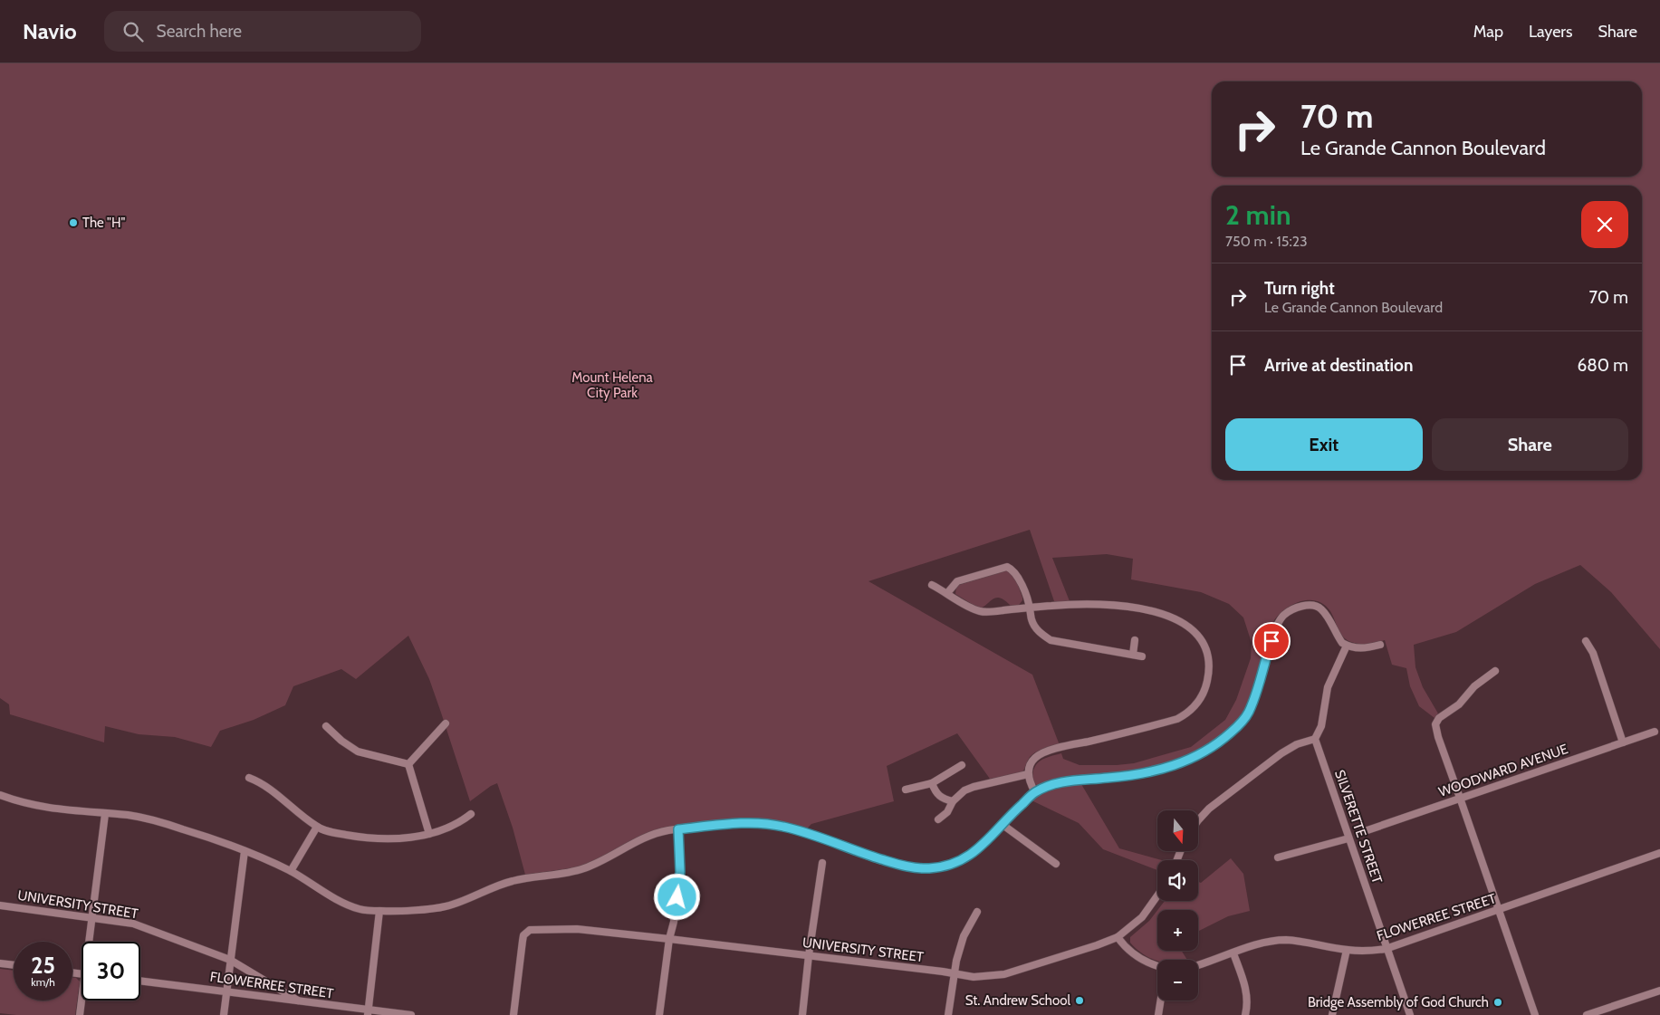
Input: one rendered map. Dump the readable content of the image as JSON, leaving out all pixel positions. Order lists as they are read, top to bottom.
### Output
{
  "streets": {
    "street": [
      "WOODWARD AVENUE",
      "SILVERETTE STREET",
      "UNIVERSITY STREET",
      "FLOWERREE STREET"
    ]
  },
  "crossings": [
    ["SILVERETTE STREET", "FLOWERREE STREET"],
    ["UNIVERSITY STREET", "FLOWERREE STREET"]
  ],
  "parks": ["Mount Helena City Park"],
  "places": ["The \"H\"", "St. Andrew School", "Bridge Assembly of God Church"],
  "north": "bottom",
  "page": {
    "header": "Navio",
    "search": "Search here",
    "nav": ["Map", "Layers", "Share"],
    "turn": ["70 m", "Le Grande Cannon Boulevard"],
    "heading": ["2 min", "750 m · 15:23"],
    "list": [
      {
        "name": "Turn right",
        "note": "Le Grande Cannon Boulevard",
        "value": "70 m"
      },
      {
        "name": "Arrive at destination",
        "value": "680 m"
      }
    ],
    "buttons": ["Exit", "Share"],
    "map_buttons": ["+", "−"],
    "speed": "25 km/h",
    "limit": "30"
  }
}
